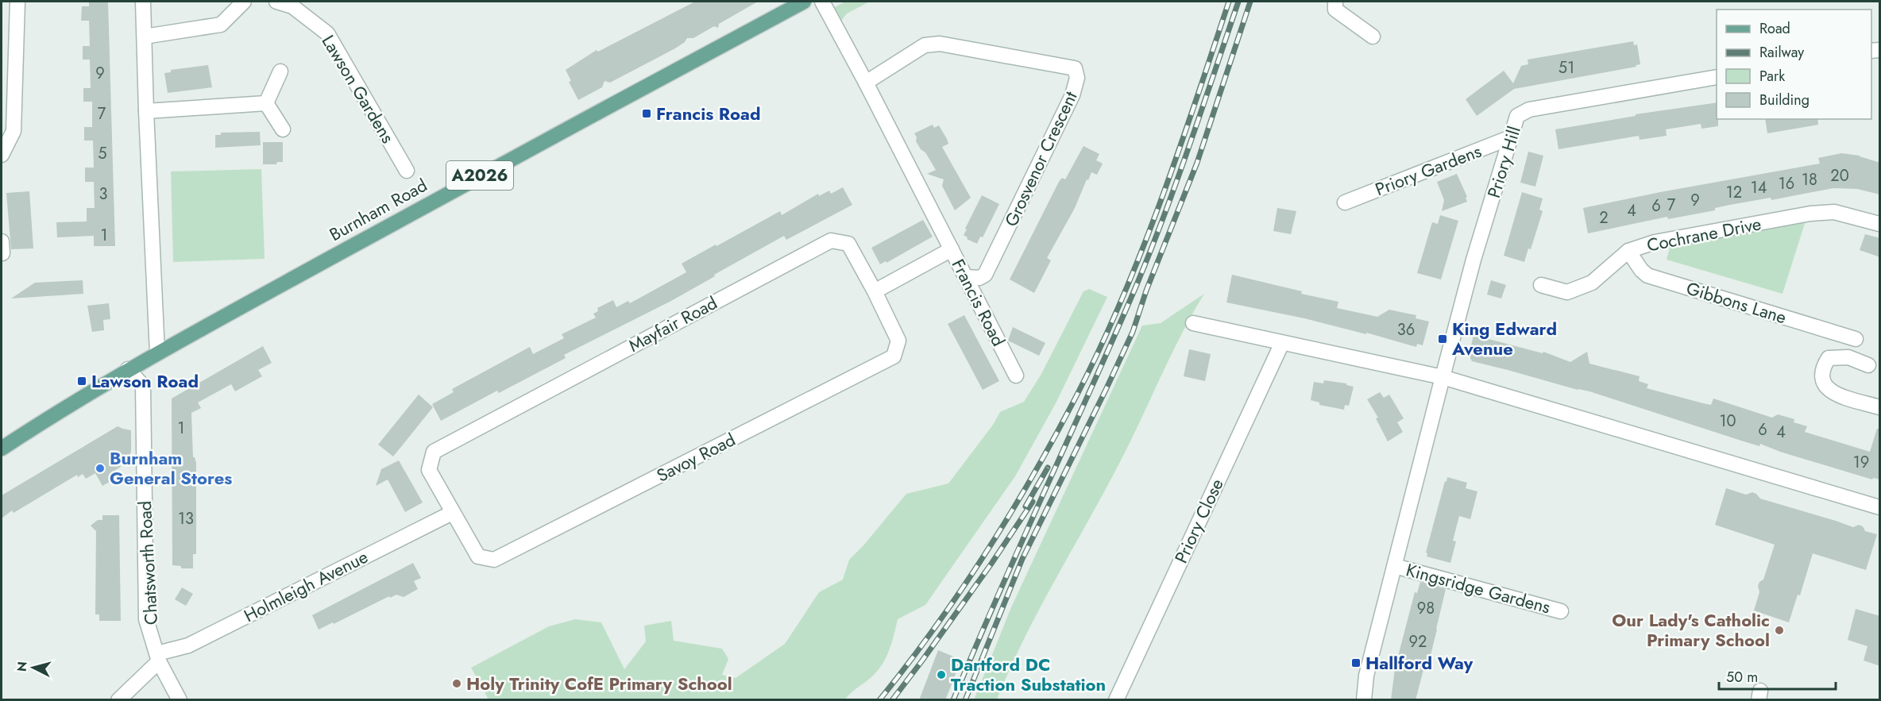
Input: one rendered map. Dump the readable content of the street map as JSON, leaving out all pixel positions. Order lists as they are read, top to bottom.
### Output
{
  "streets": {
    "main road": ["A2026", "Burnham Road"],
    "street": [
      "Lawson Gardens",
      "Grosvenor Crescent",
      "Priory Hill",
      "Priory Gardens",
      "Cochrane Drive",
      "Francis Road",
      "Gibbons Lane",
      "Mayfair Road",
      "Savoy Road",
      "Priory Close",
      "Chatsworth Road",
      "Holmleigh Avenue",
      "Kingsridge Gardens"
    ]
  },
  "crossings": [
    ["Grosvenor Crescent", "Francis Road"],
    ["Priory Hill", "Priory Gardens"],
    ["Burnham Road", "Chatsworth Road"],
    ["Cochrane Drive", "Gibbons Lane"],
    ["Mayfair Road", "Savoy Road"],
    ["Mayfair Road", "Holmleigh Avenue"],
    ["Savoy Road", "Holmleigh Avenue"],
    ["Chatsworth Road", "Holmleigh Avenue"]
  ],
  "places": {
    "transit": [
      "Francis Road",
      "King Edward Avenue",
      "Lawson Road",
      "Hallford Way"
    ],
    "other": [
      "Burnham General Stores",
      "Our Lady's Catholic Primary School",
      "Dartford DC Traction Substation",
      "Holy Trinity CofE Primary School"
    ]
  },
  "house_numbers": [
    "51",
    "9",
    "7",
    "5",
    "20",
    "18",
    "16",
    "14",
    "12",
    "3",
    "9",
    "7",
    "6",
    "4",
    "2",
    "1",
    "36",
    "10",
    "1",
    "6",
    "4",
    "19",
    "13",
    "98",
    "92"
  ],
  "legend": [
    "Road",
    "Railway",
    "Park",
    "Building"
  ],
  "scale_bar": "50 m",
  "north": "left"
}
